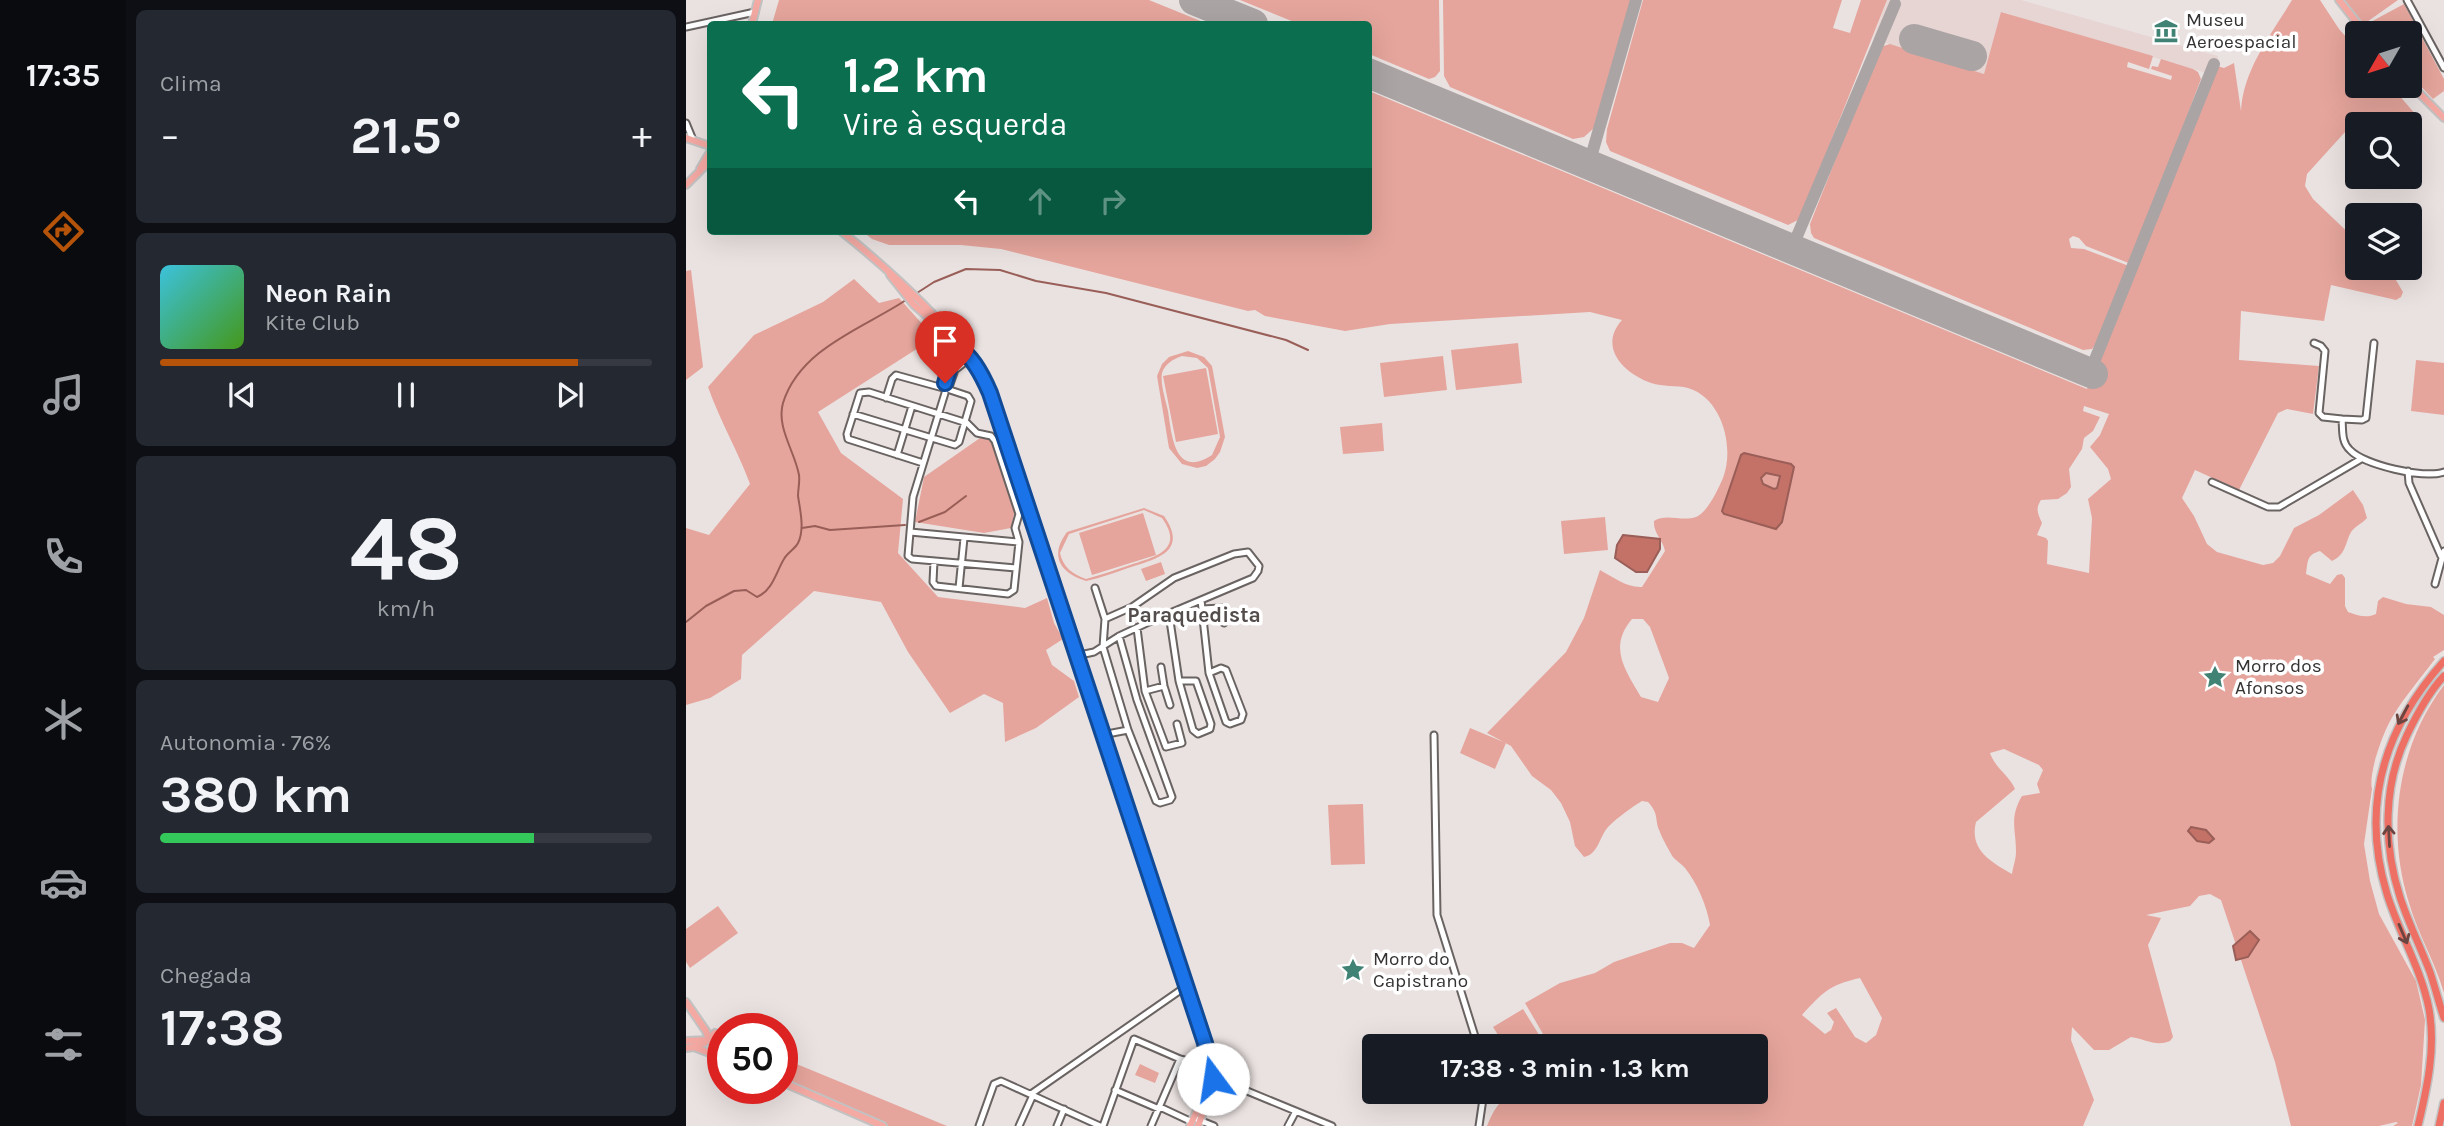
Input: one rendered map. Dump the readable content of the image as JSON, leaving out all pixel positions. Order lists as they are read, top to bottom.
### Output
{
  "districts": ["Paraquedista"],
  "places": {
    "museum": ["Museu Aeroespacial"],
    "place": ["Morro dos Afonsos", "Morro do Capistrano"]
  },
  "north": "bottom left",
  "page": {
    "tabs": "17:35",
    "tile": [
      "Clima",
      ["48", "km/h"],
      ["Autonomia · 76%", "380 km"],
      ["Chegada", "17:38"]
    ],
    "turn": ["1.2 km", "Vire à esquerda"],
    "heat": ["−", "21.5°", "+"],
    "song": ["Neon Rain", "Kite Club"],
    "limit": "50",
    "trip": "17:38 · 3 min · 1.3 km"
  }
}
